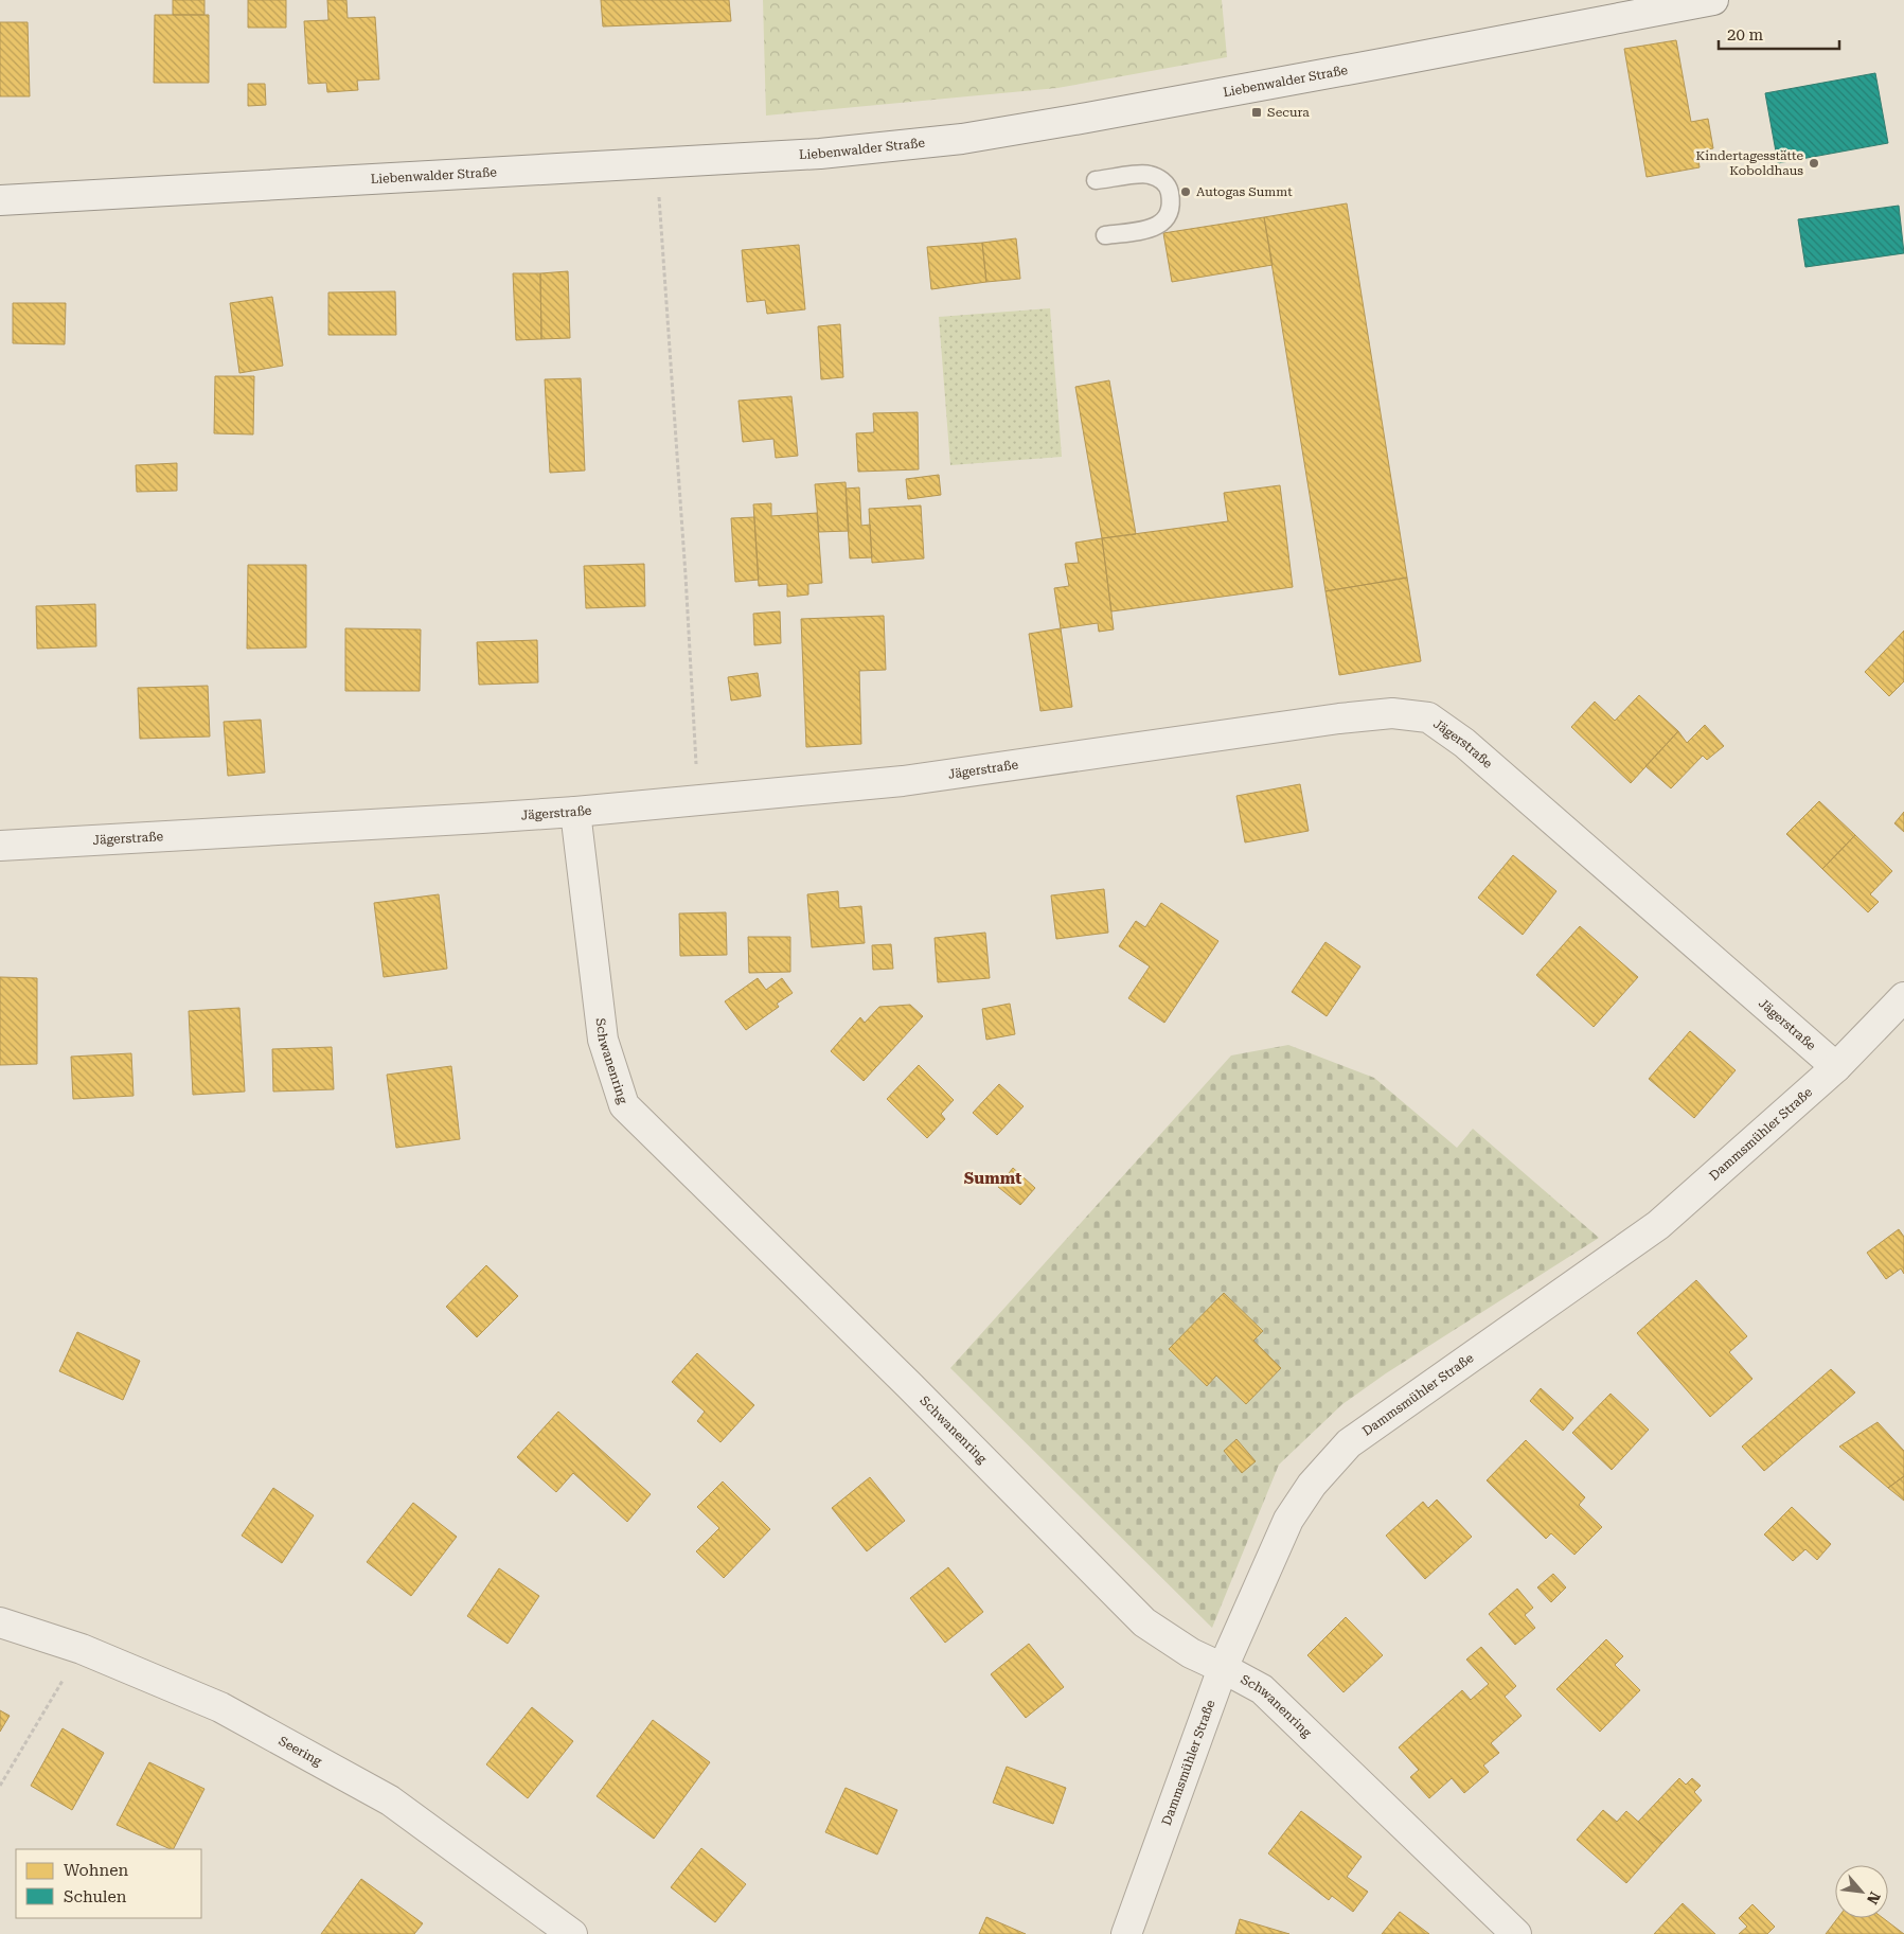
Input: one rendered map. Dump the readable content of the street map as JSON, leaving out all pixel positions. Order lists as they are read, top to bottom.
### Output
{
  "streets": {
    "street": [
      "Liebenwalder Straße",
      "Jägerstraße",
      "Schwanenring",
      "Dammsmühler Straße",
      "Seering"
    ]
  },
  "crossings": [
    ["Jägerstraße", "Schwanenring"],
    ["Jägerstraße", "Dammsmühler Straße"],
    ["Schwanenring", "Dammsmühler Straße"]
  ],
  "districts": ["Summt"],
  "places": {
    "transit": ["Secura"],
    "other": ["Kindertagesstätte Koboldhaus", "Autogas Summt"]
  },
  "legend": ["Wohnen", "Schulen"],
  "scale_bar": "20 m",
  "north": "bottom right"
}
